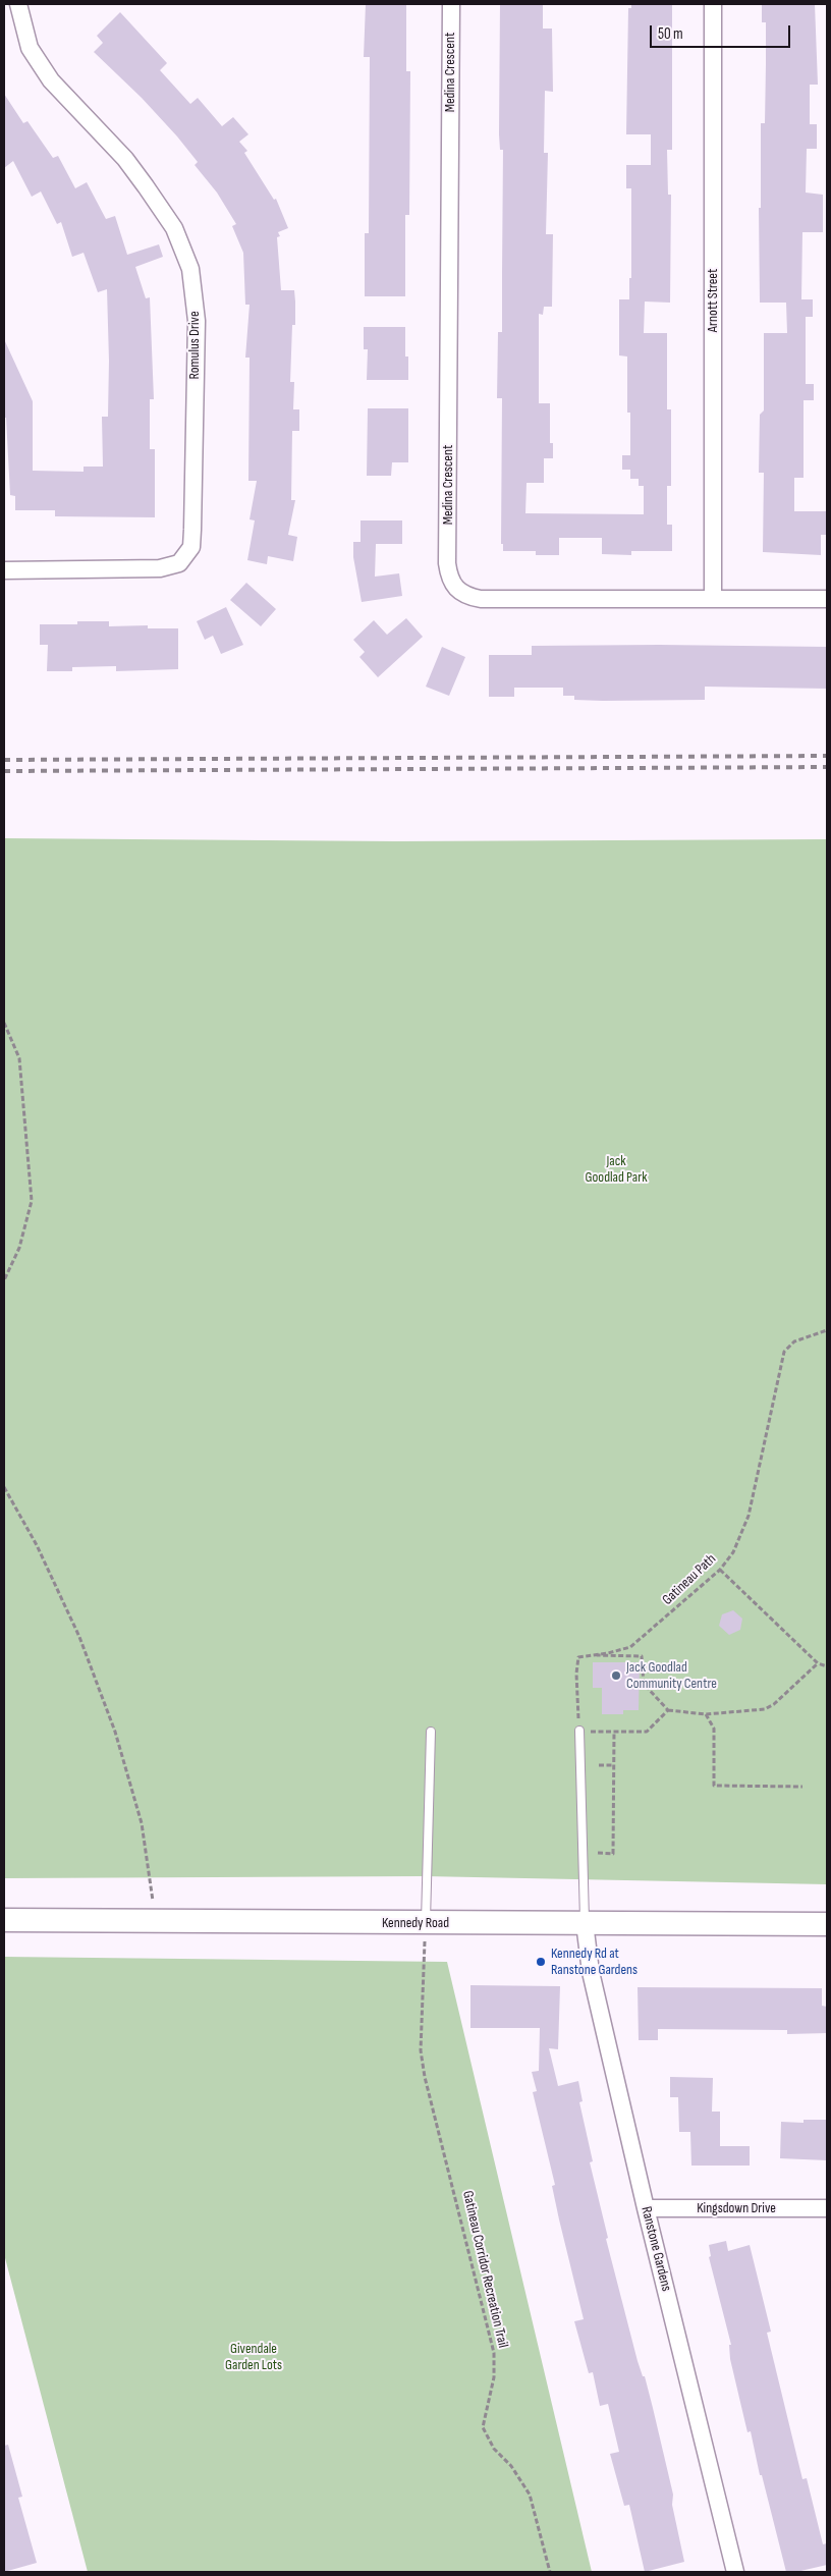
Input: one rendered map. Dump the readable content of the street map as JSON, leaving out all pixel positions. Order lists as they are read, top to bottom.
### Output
{
  "streets": {
    "main road": ["Kennedy Road"],
    "street": [
      "Medina Crescent",
      "Arnott Street",
      "Romulus Drive",
      "Kingsdown Drive",
      "Ranstone Gardens"
    ],
    "path": ["Gatineau Path", "Gatineau Corridor Recreation Trail"]
  },
  "crossings": [
    ["Medina Crescent", "Arnott Street"],
    ["Kennedy Road", "Ranstone Gardens"],
    ["Kingsdown Drive", "Ranstone Gardens"]
  ],
  "parks": ["Jack Goodlad Park", "Givendale Garden Lots"],
  "places": ["Jack Goodlad Community Centre", "Kennedy Rd at Ranstone Gardens"],
  "scale_bar": "50 m"
}
